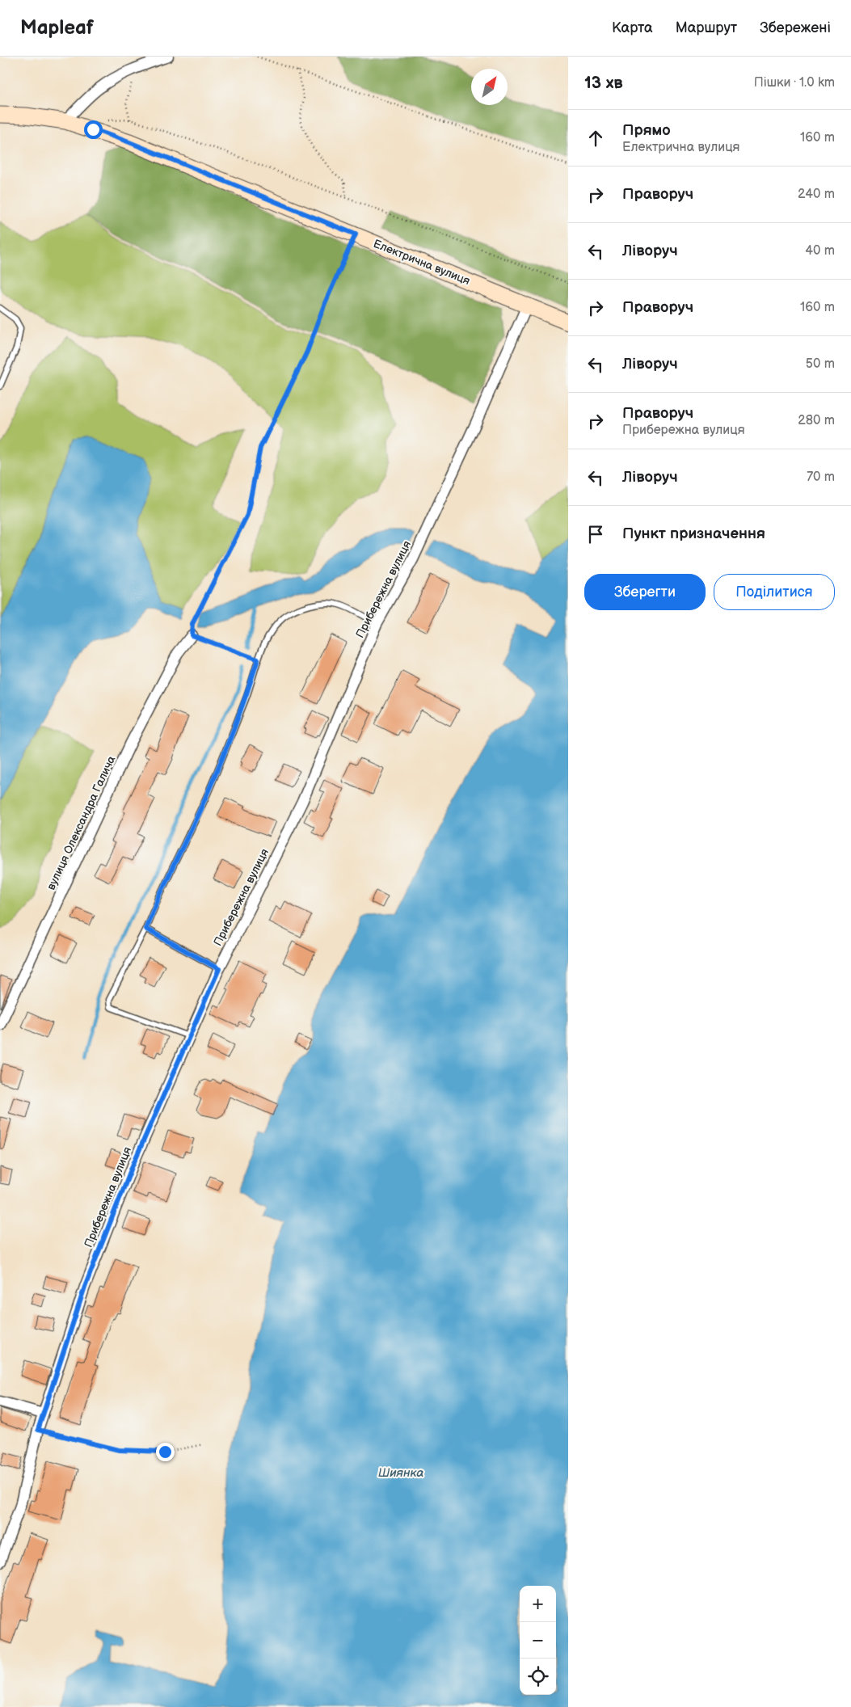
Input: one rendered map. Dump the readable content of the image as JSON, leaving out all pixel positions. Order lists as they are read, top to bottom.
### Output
{
  "streets": {
    "street": ["Електрична вулиця", "Прибережна вулиця", "вулиця Олександра Галича"]
  },
  "crossings": [
    ["Електрична вулиця", "Прибережна вулиця"]
  ],
  "water": ["Шиянка"],
  "north": "top right",
  "page": {
    "header": "Mapleaf",
    "nav": ["Карта", "Маршрут", "Збережені"],
    "heading": ["13 хв", "Пішки · 1.0 km"],
    "list": [
      ["Прямо", "Електрична вулиця", "160 m"],
      ["Праворуч", "240 m"],
      ["Ліворуч", "40 m"],
      ["Праворуч", "160 m"],
      ["Ліворуч", "50 m"],
      ["Праворуч", "Прибережна вулиця", "280 m"],
      ["Ліворуч", "70 m"],
      "Пункт призначення"
    ],
    "buttons": ["Зберегти", "Поділитися"],
    "map_buttons": ["+", "−"]
  }
}
